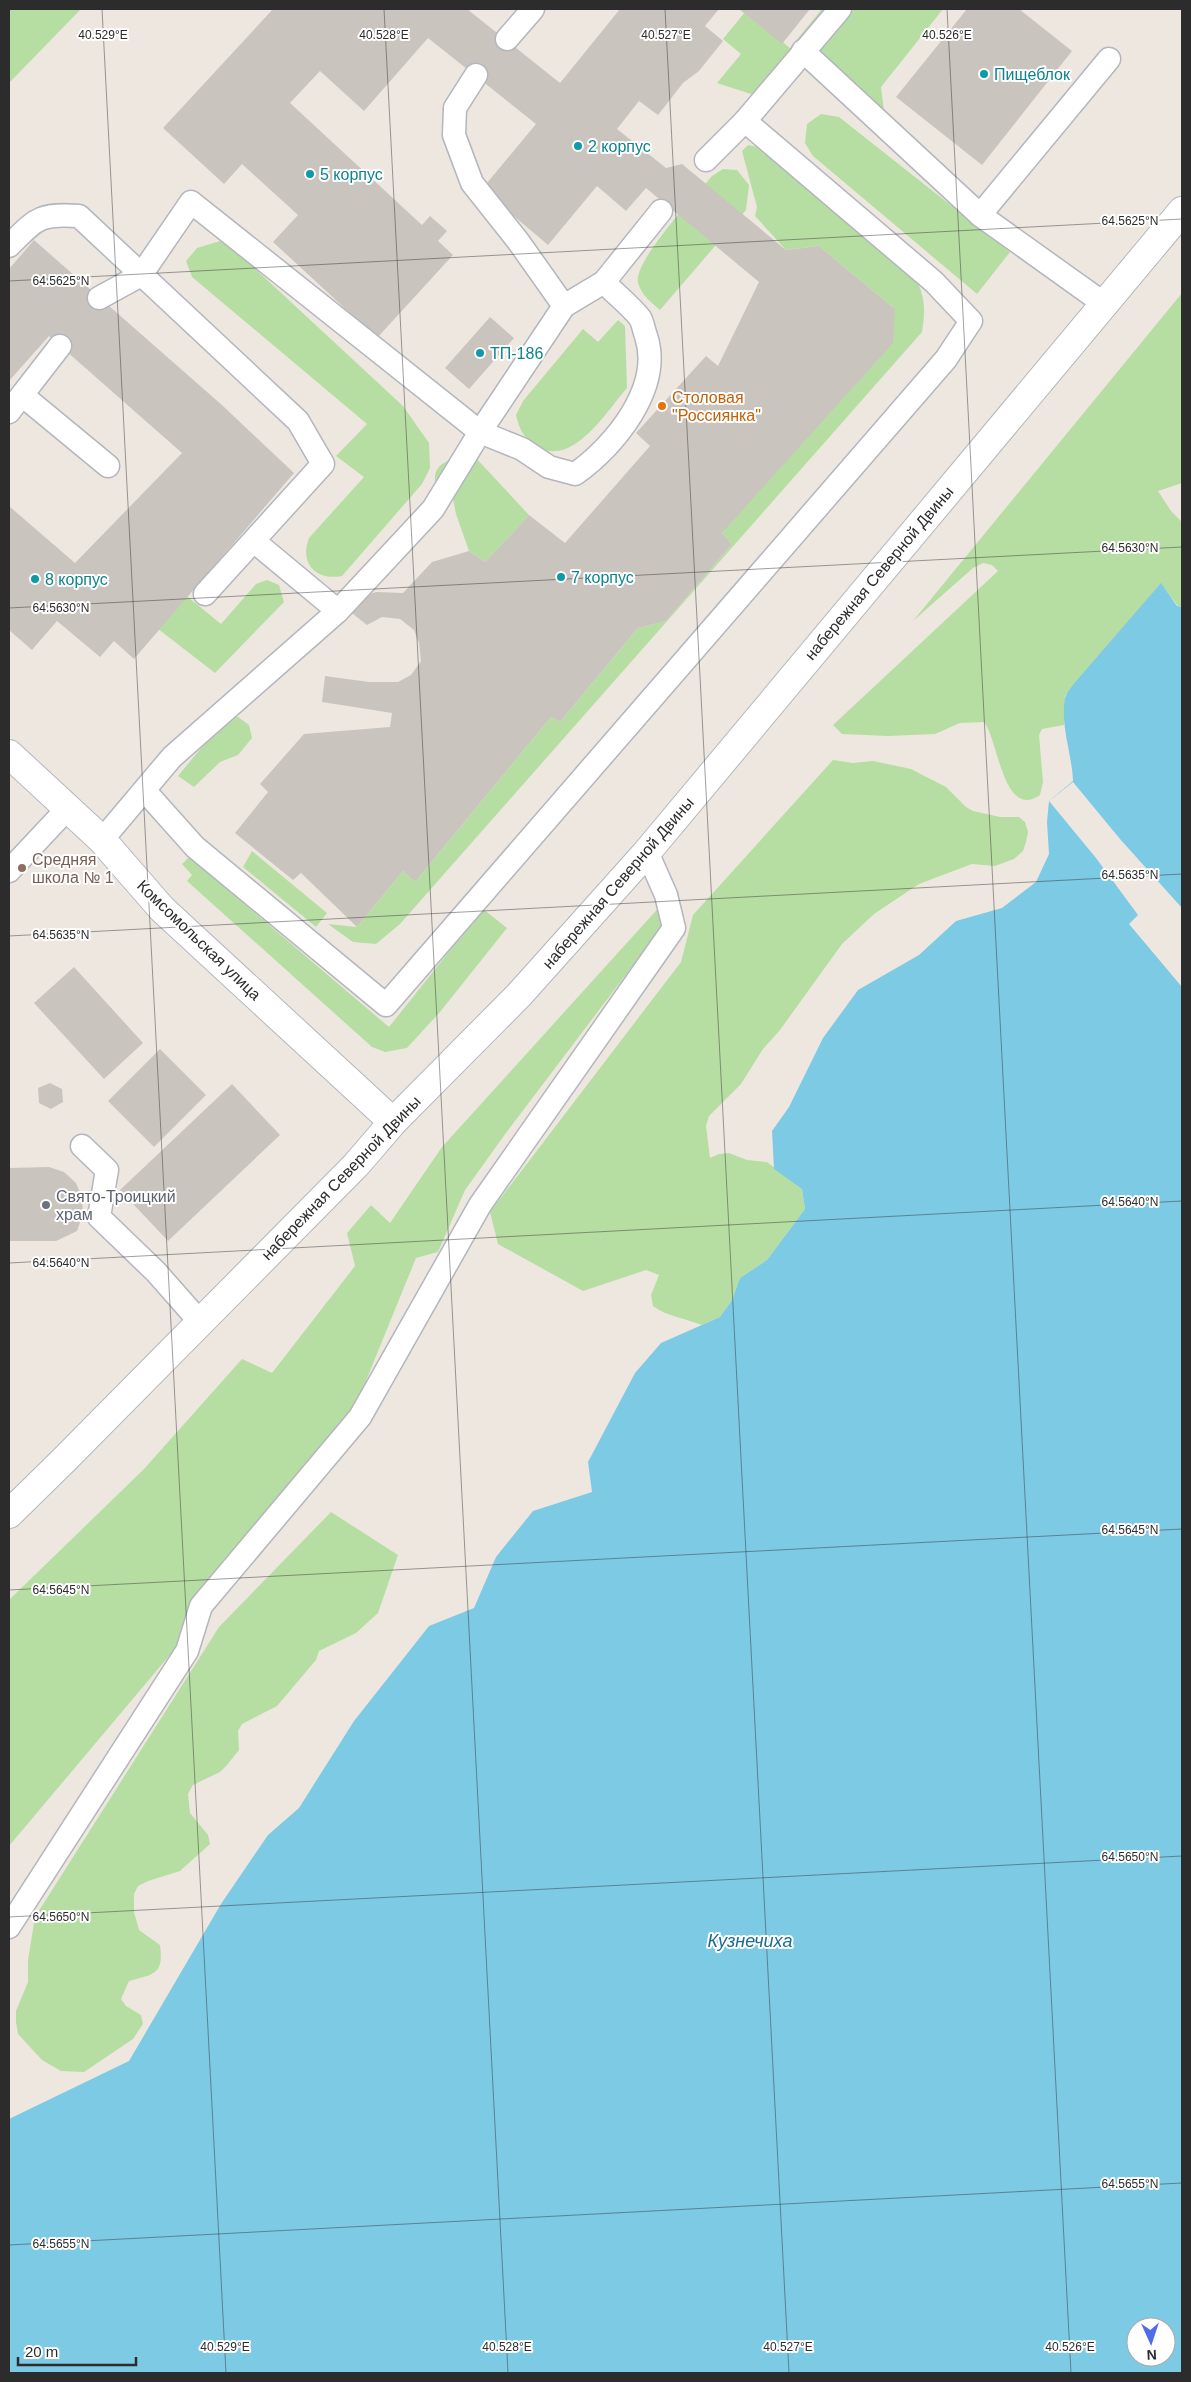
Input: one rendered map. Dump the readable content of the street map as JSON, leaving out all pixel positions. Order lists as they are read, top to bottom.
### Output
{
  "streets": {
    "street": ["набережная Северной Двины", "Комсомольская улица"]
  },
  "crossings": [
    ["набережная Северной Двины", "Комсомольская улица"]
  ],
  "water": ["Кузнечиха"],
  "places": [
    "Пищеблок",
    "2 корпус",
    "5 корпус",
    "ТП-186",
    "Столовая \"Россиянка\"",
    "7 корпус",
    "8 корпус",
    "Средняя школа № 1",
    "Свято-Троицкий храм"
  ],
  "scale_bar": "20 m",
  "north": "bottom",
  "coordinates": [
    "40.529°E",
    "40.528°E",
    "40.527°E",
    "40.526°E",
    "64.5625°N",
    "64.5630°N",
    "64.5635°N",
    "64.5640°N",
    "64.5645°N",
    "64.5650°N",
    "64.5655°N"
  ]
}
